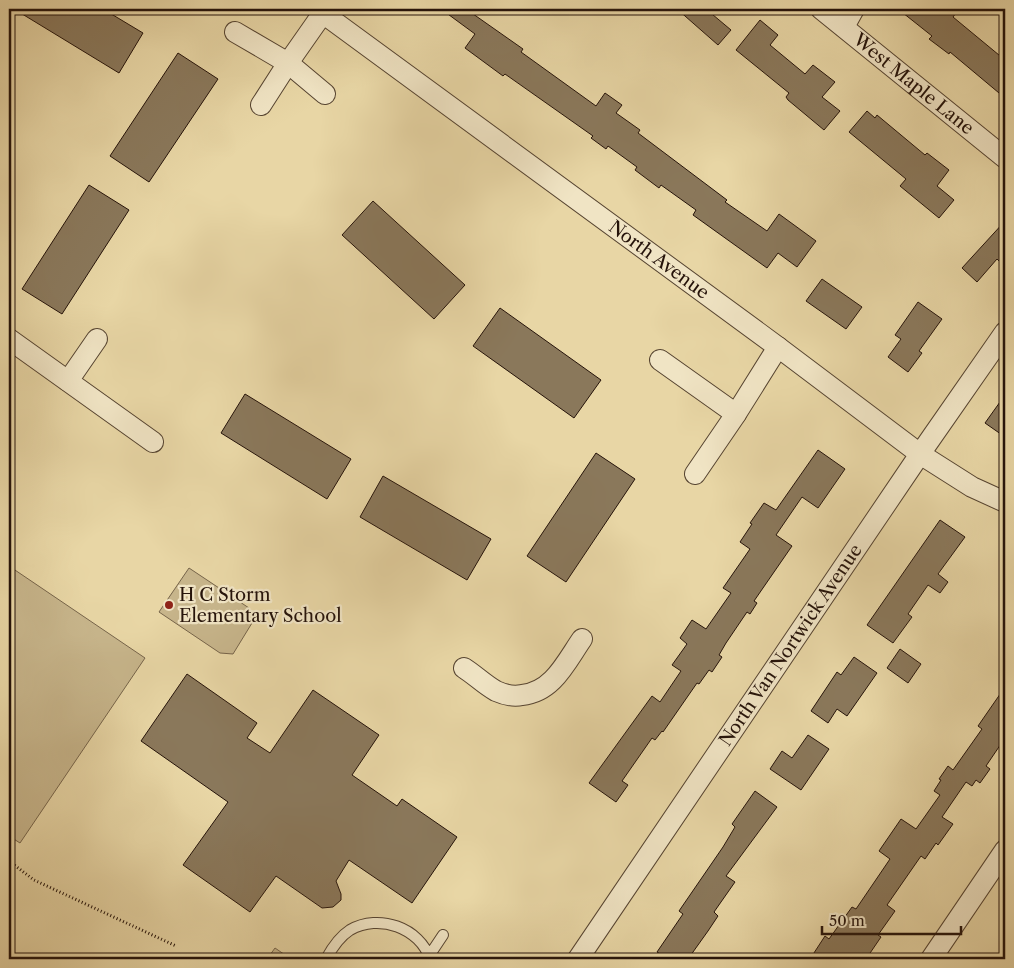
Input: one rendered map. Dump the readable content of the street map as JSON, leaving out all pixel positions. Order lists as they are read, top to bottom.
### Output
{
  "streets": {
    "street": ["West Maple Lane", "North Avenue", "North Van Nortwick Avenue"]
  },
  "crossings": [
    ["North Avenue", "North Van Nortwick Avenue"]
  ],
  "places": ["H C Storm Elementary School"],
  "scale_bar": "50 m"
}
